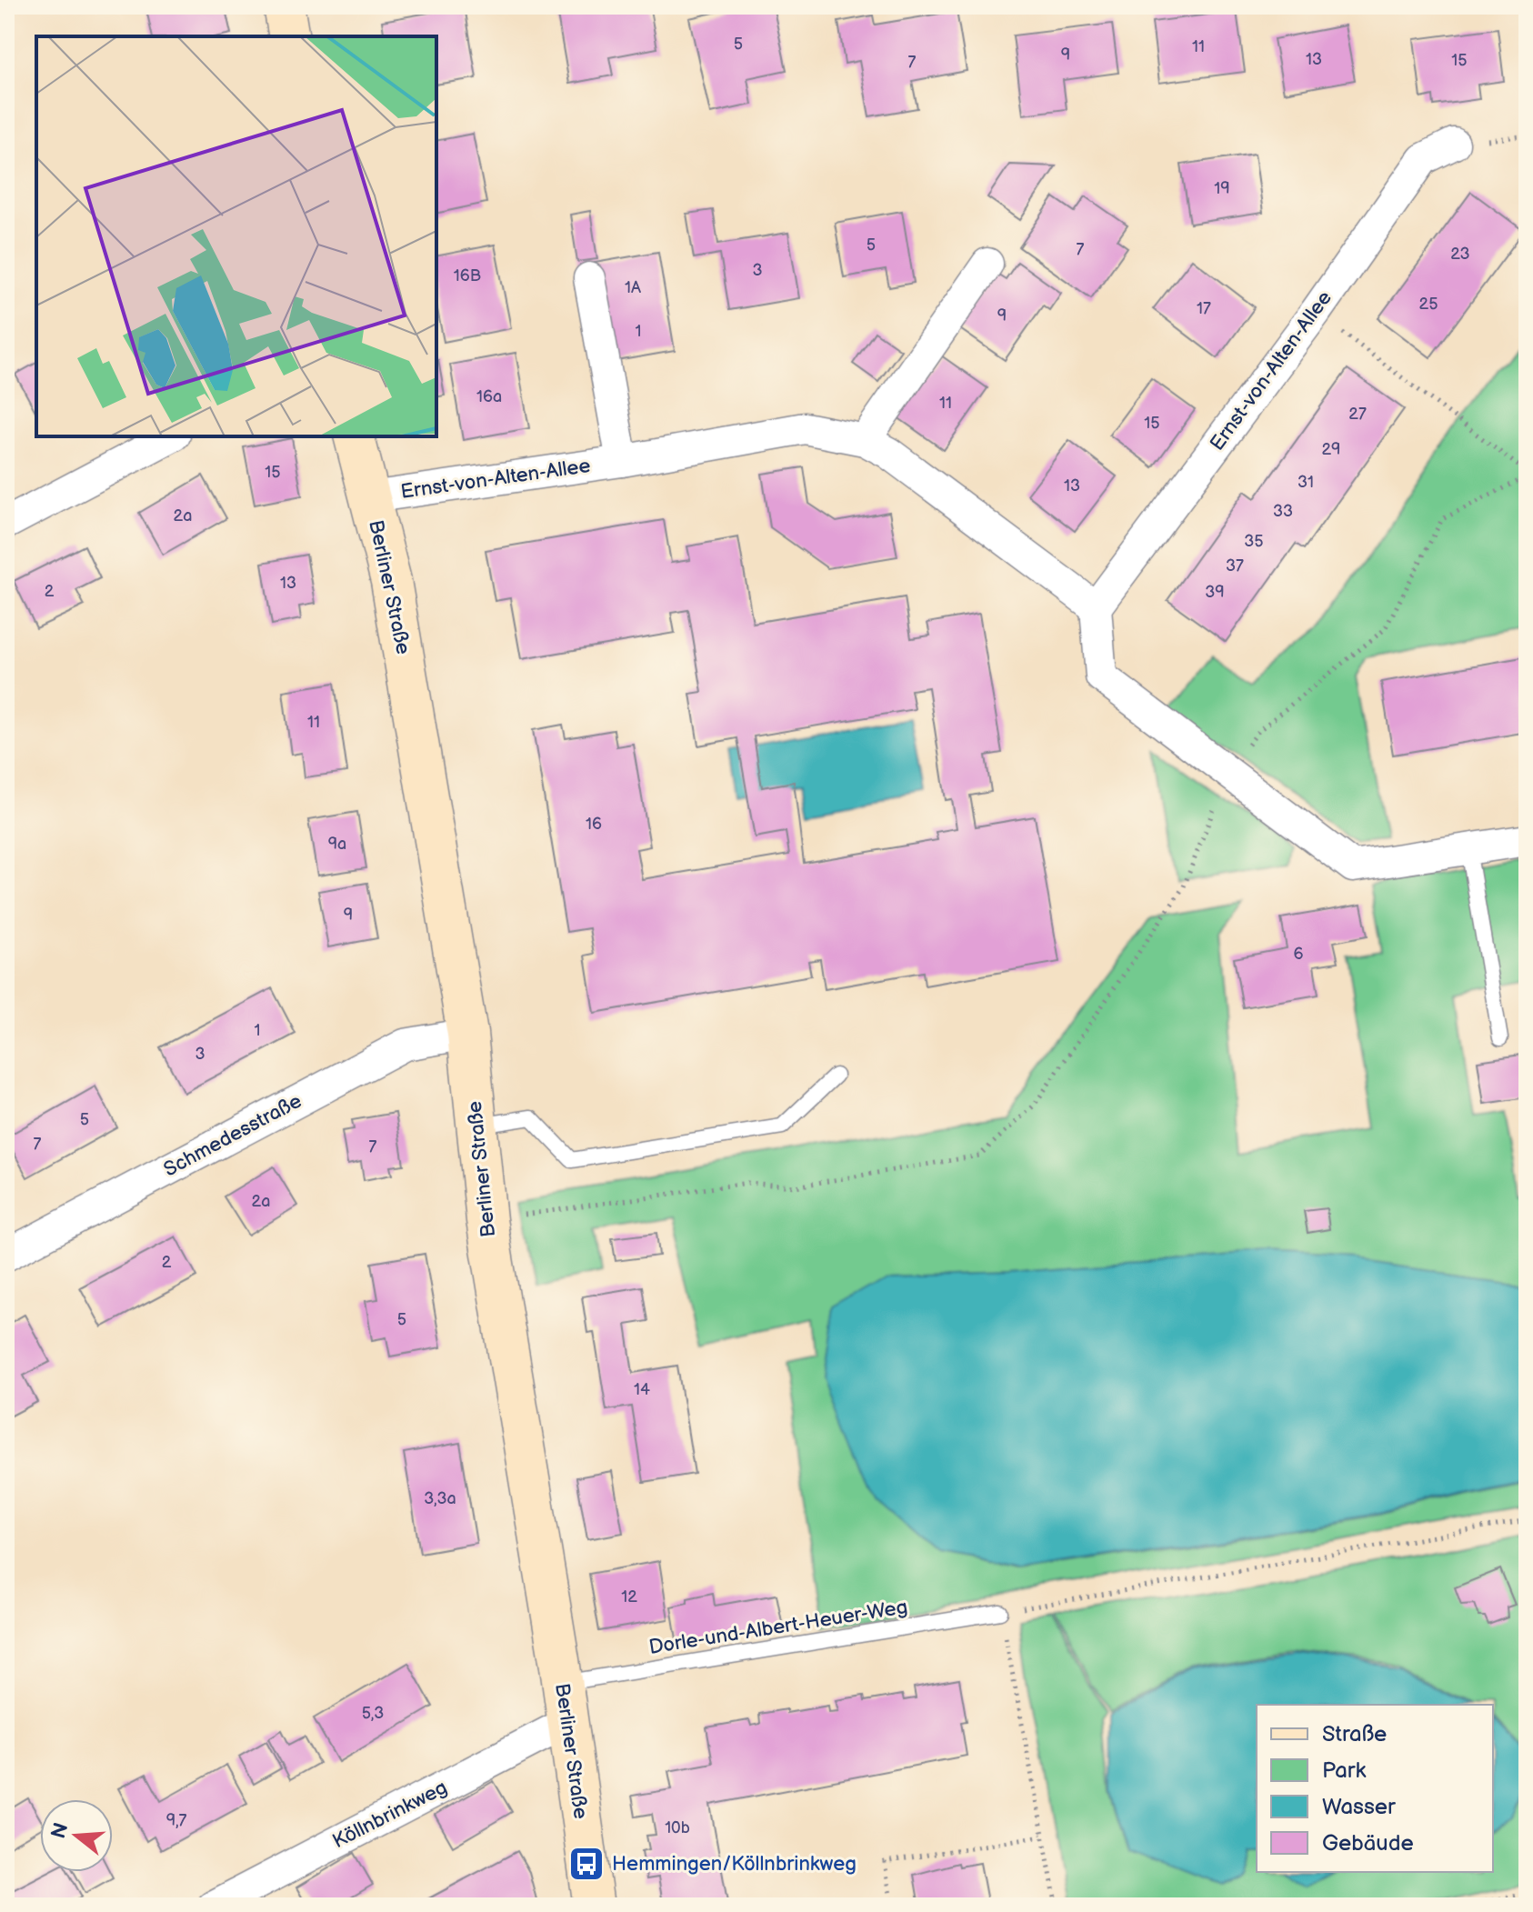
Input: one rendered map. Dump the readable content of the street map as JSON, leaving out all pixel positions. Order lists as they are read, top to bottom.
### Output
{
  "streets": {
    "street": [
      "Ernst-von-Alten-Allee",
      "Berliner Straße",
      "Schmedesstraße",
      "Köllnbrinkweg"
    ],
    "lane": ["Dorle-und-Albert-Heuer-Weg"]
  },
  "crossings": [
    ["Ernst-von-Alten-Allee", "Berliner Straße"],
    ["Berliner Straße", "Schmedesstraße"],
    ["Berliner Straße", "Dorle-und-Albert-Heuer-Weg"],
    ["Berliner Straße", "Köllnbrinkweg"]
  ],
  "places": {
    "bus stop": ["Hemmingen/Köllnbrinkweg"]
  },
  "house_numbers": [
    "5",
    "11",
    "9",
    "13",
    "15",
    "7",
    "19",
    "5",
    "7",
    "23",
    "3",
    "16B",
    "1A",
    "25",
    "17",
    "9",
    "1",
    "16a",
    "11",
    "27",
    "15",
    "29",
    "15",
    "31",
    "13",
    "33",
    "2a",
    "35",
    "37",
    "13",
    "2",
    "39",
    "11",
    "16",
    "9a",
    "9",
    "6",
    "1",
    "3",
    "5",
    "7",
    "7",
    "2a",
    "2",
    "5",
    "14",
    "3,3a",
    "12",
    "5,3",
    "9,7",
    "10b"
  ],
  "legend": [
    "Straße",
    "Park",
    "Wasser",
    "Gebäude"
  ],
  "north": "left"
}
